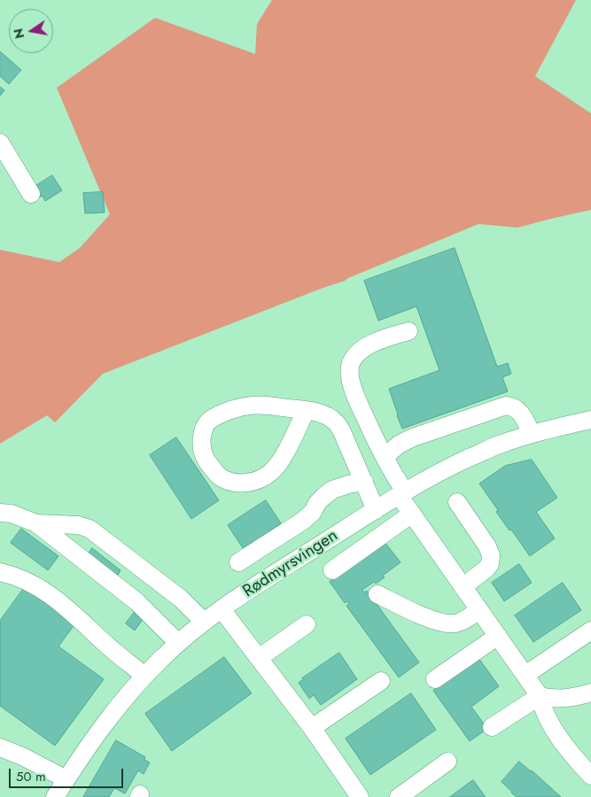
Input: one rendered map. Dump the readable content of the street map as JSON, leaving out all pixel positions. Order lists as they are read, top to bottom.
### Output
{
  "streets": {
    "street": ["Rødmyrsvingen"]
  },
  "scale_bar": "50 m",
  "north": "left"
}
